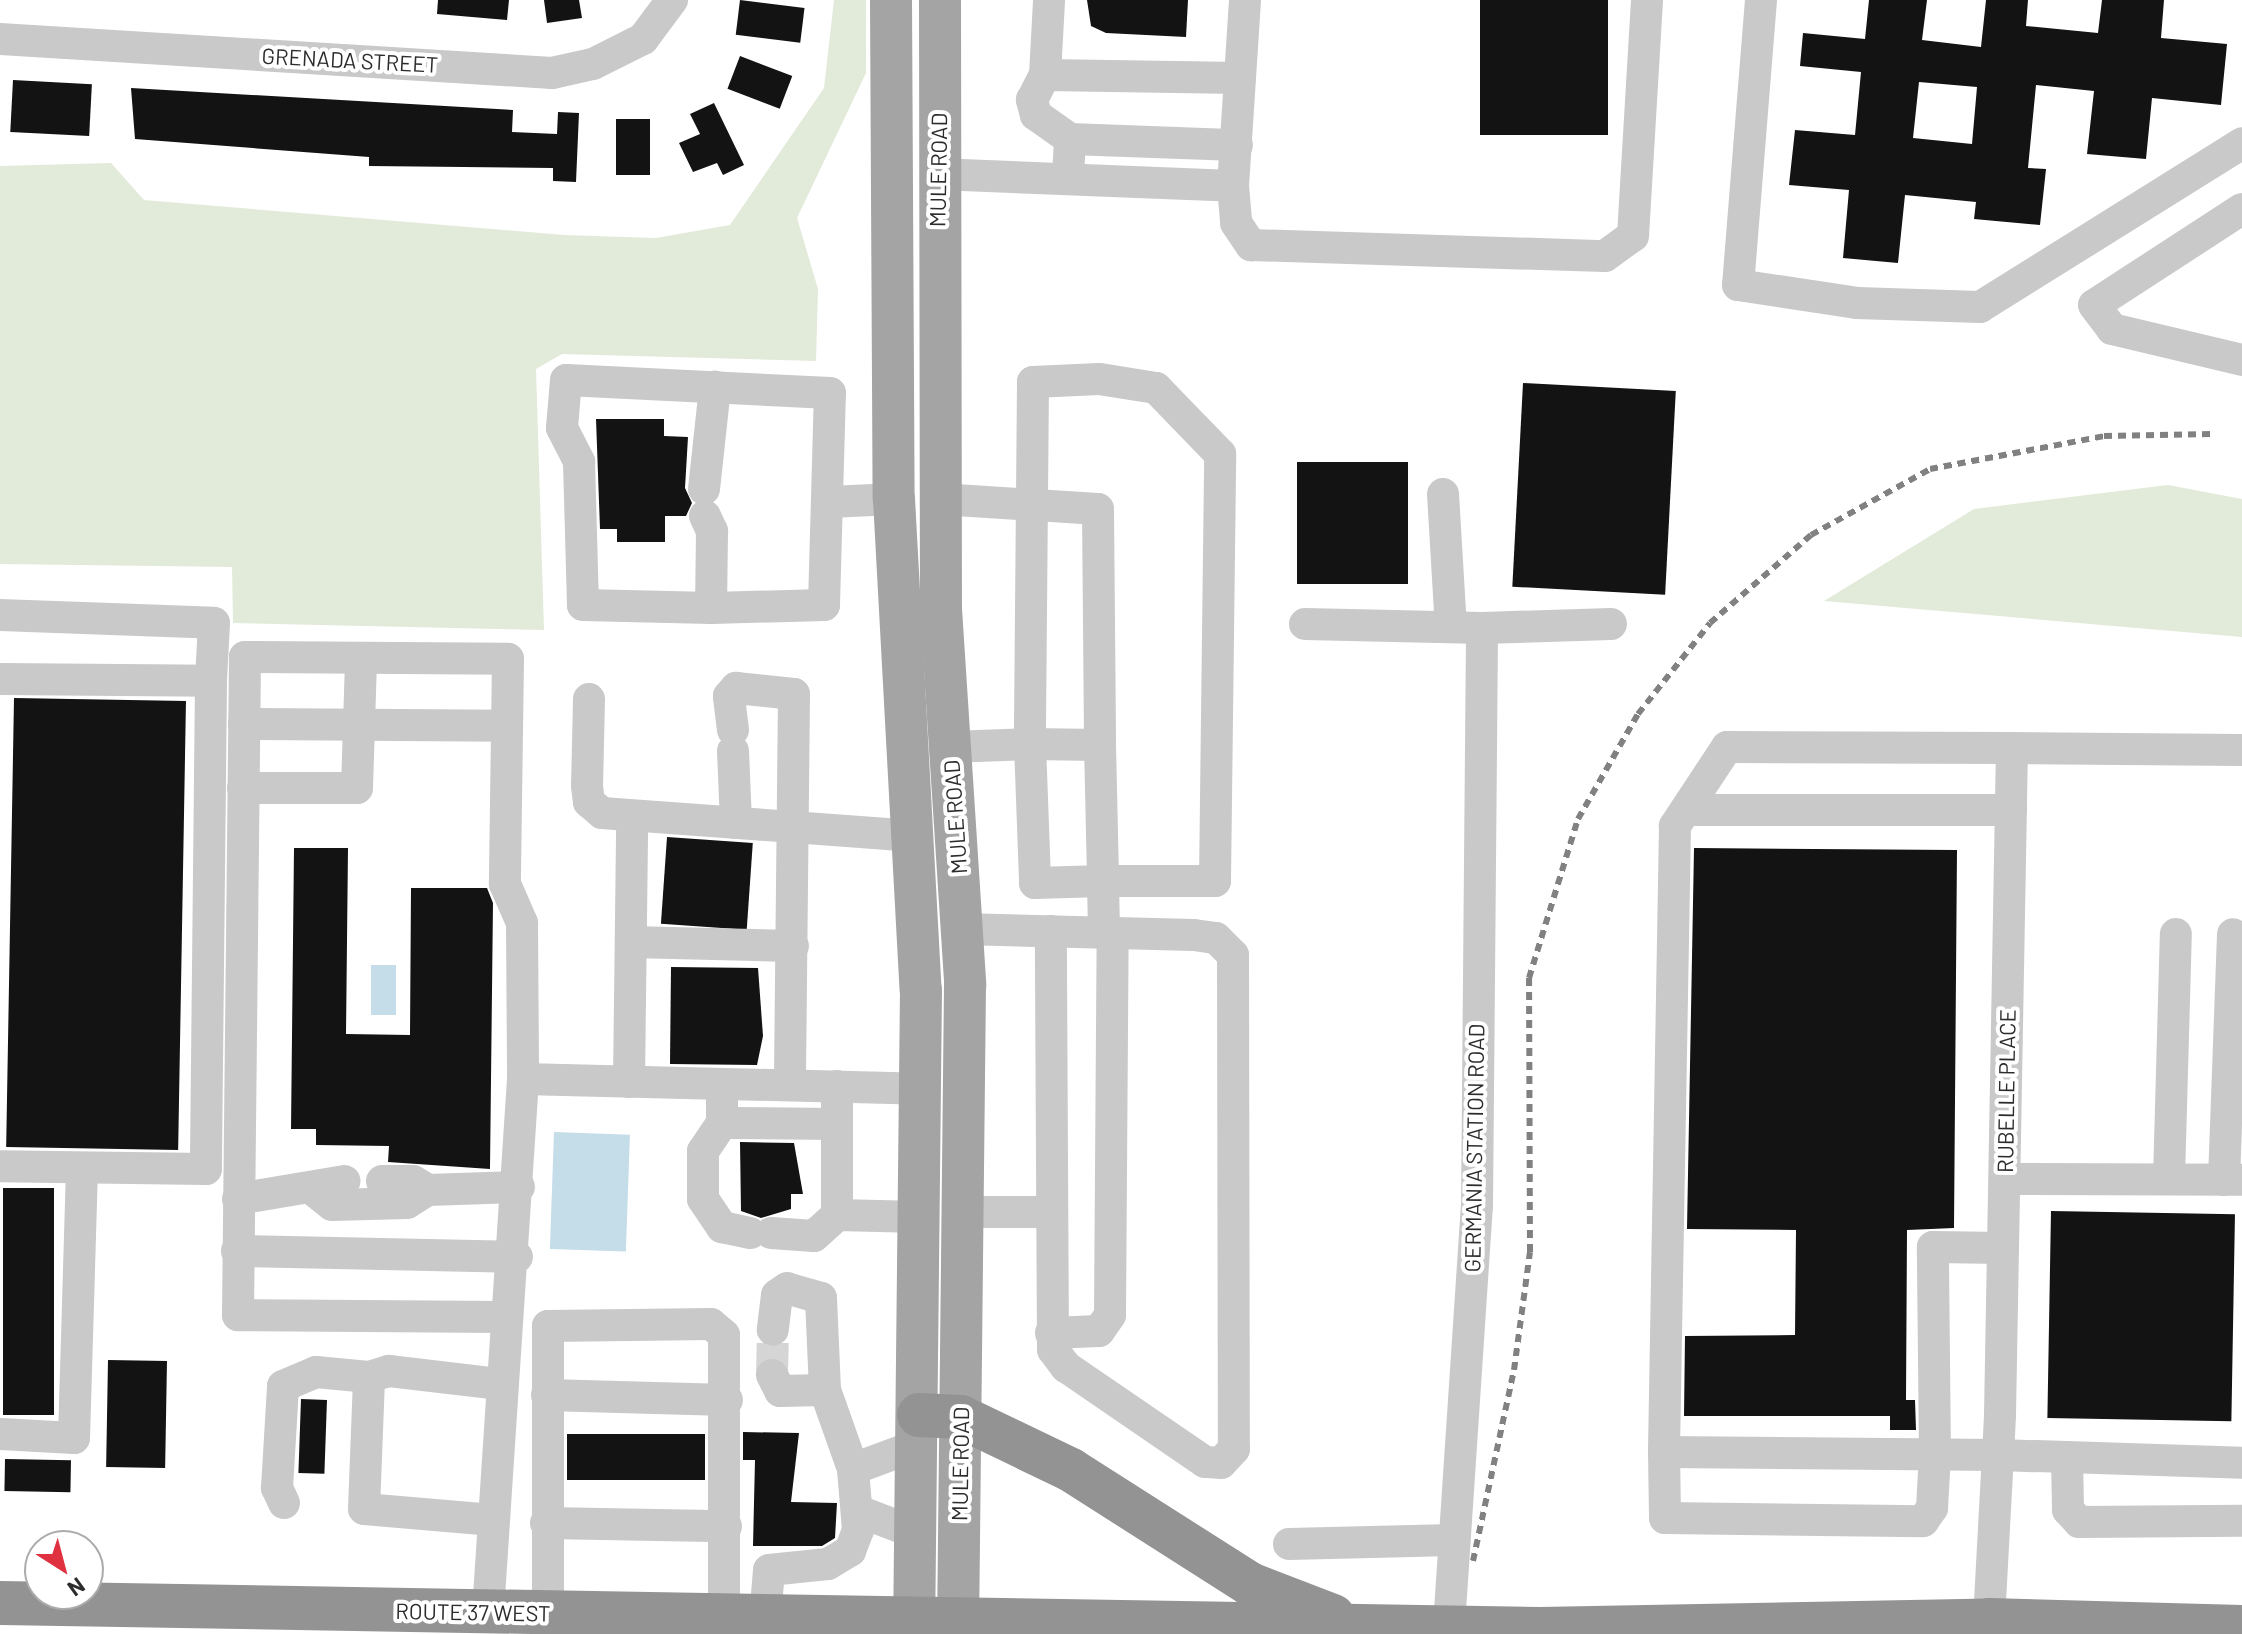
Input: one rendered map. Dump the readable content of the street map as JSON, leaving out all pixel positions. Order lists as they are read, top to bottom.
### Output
{
  "streets": {
    "highway": ["ROUTE 37 WEST"],
    "main road": ["MULE ROAD"],
    "street": ["GRENADA STREET", "RUBELLE PLACE", "GERMANIA STATION ROAD"]
  },
  "crossings": [
    ["MULE ROAD", "ROUTE 37 WEST"],
    ["RUBELLE PLACE", "ROUTE 37 WEST"],
    ["GERMANIA STATION ROAD", "ROUTE 37 WEST"]
  ],
  "north": "bottom right"
}
